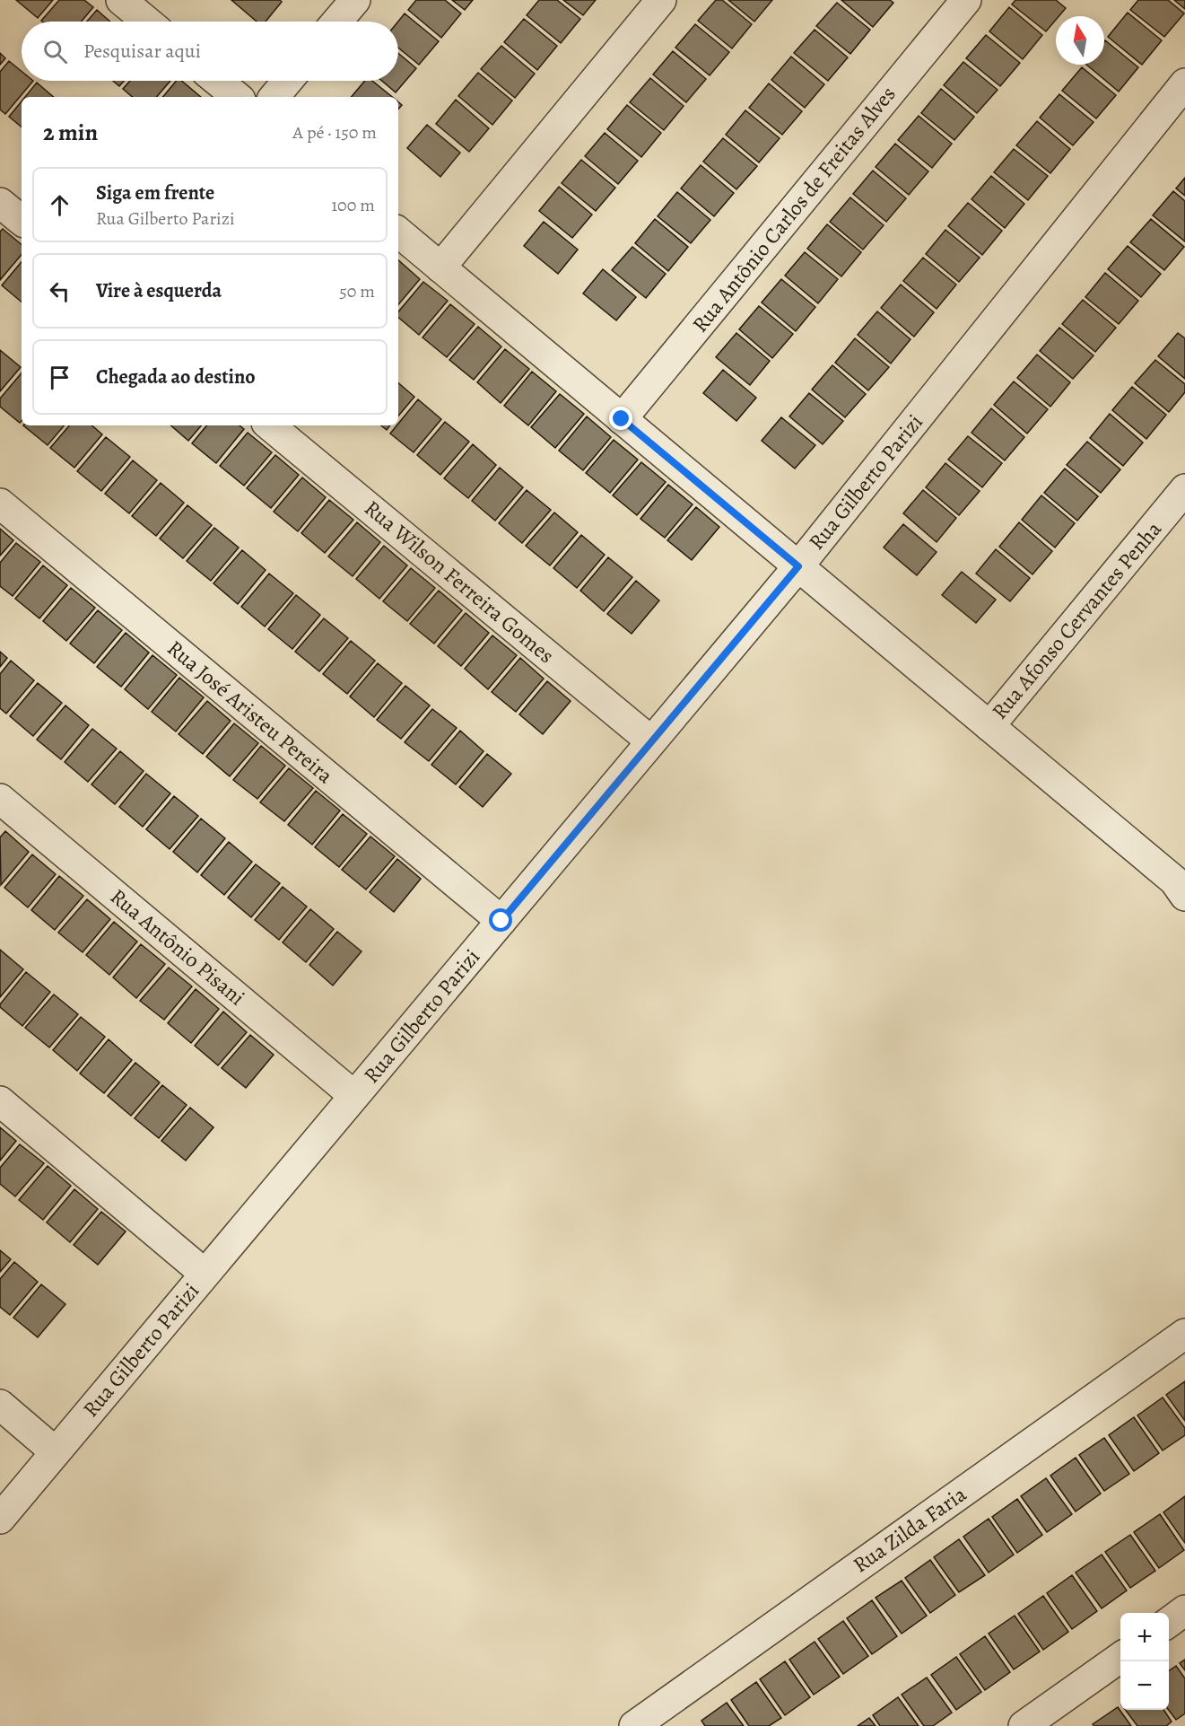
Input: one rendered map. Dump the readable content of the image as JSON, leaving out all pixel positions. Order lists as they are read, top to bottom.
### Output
{
  "streets": {
    "street": [
      "Rua Antônio Carlos de Freitas Alves",
      "Rua Gilberto Parizi",
      "Rua Wilson Ferreira Gomes",
      "Rua Afonso Cervantes Penha",
      "Rua José Aristeu Pereira",
      "Rua Antônio Pisani",
      "Rua Zilda Faria"
    ]
  },
  "crossings": [
    ["Rua Gilberto Parizi", "Rua Wilson Ferreira Gomes"],
    ["Rua Gilberto Parizi", "Rua José Aristeu Pereira"],
    ["Rua Gilberto Parizi", "Rua Antônio Pisani"]
  ],
  "north": "top",
  "page": {
    "search": "Pesquisar aqui",
    "heading": ["2 min", "A pé · 150 m"],
    "list": [
      ["Siga em frente", "Rua Gilberto Parizi", "100 m"],
      ["Vire à esquerda", "50 m"],
      "Chegada ao destino"
    ],
    "map_buttons": ["+", "−"]
  }
}
